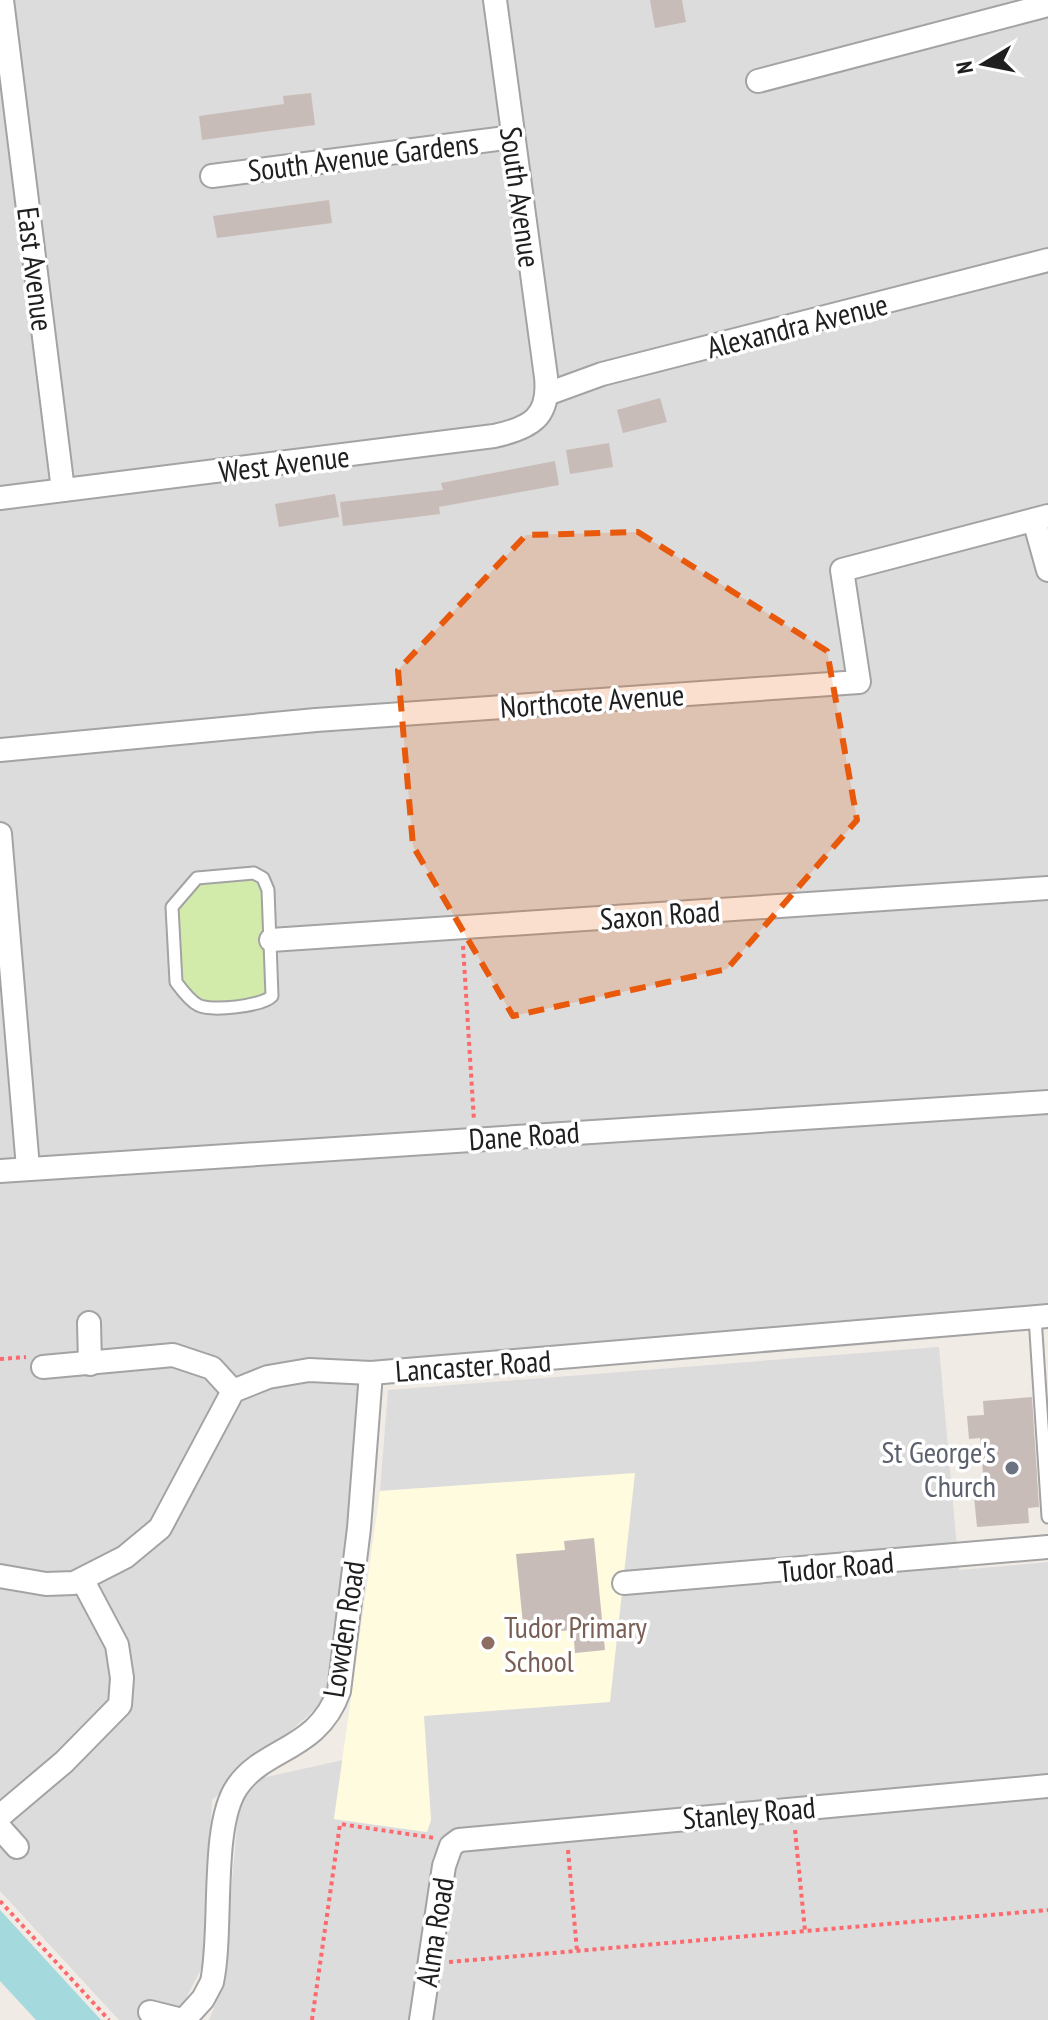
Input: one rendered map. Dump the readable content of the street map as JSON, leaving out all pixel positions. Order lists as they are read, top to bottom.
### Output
{
  "streets": {
    "street": [
      "South Avenue Gardens",
      "South Avenue",
      "East Avenue",
      "Alexandra Avenue",
      "West Avenue",
      "Northcote Avenue",
      "Saxon Road",
      "Dane Road",
      "Lancaster Road",
      "Tudor Road",
      "Lowden Road",
      "Stanley Road",
      "Alma Road"
    ]
  },
  "crossings": [
    ["South Avenue Gardens", "South Avenue"],
    ["South Avenue", "Alexandra Avenue"],
    ["South Avenue", "West Avenue"],
    ["East Avenue", "West Avenue"],
    ["Alexandra Avenue", "West Avenue"],
    ["Lancaster Road", "Lowden Road"],
    ["Stanley Road", "Alma Road"]
  ],
  "places": ["St George's Church", "Tudor Primary School"],
  "north": "left"
}
